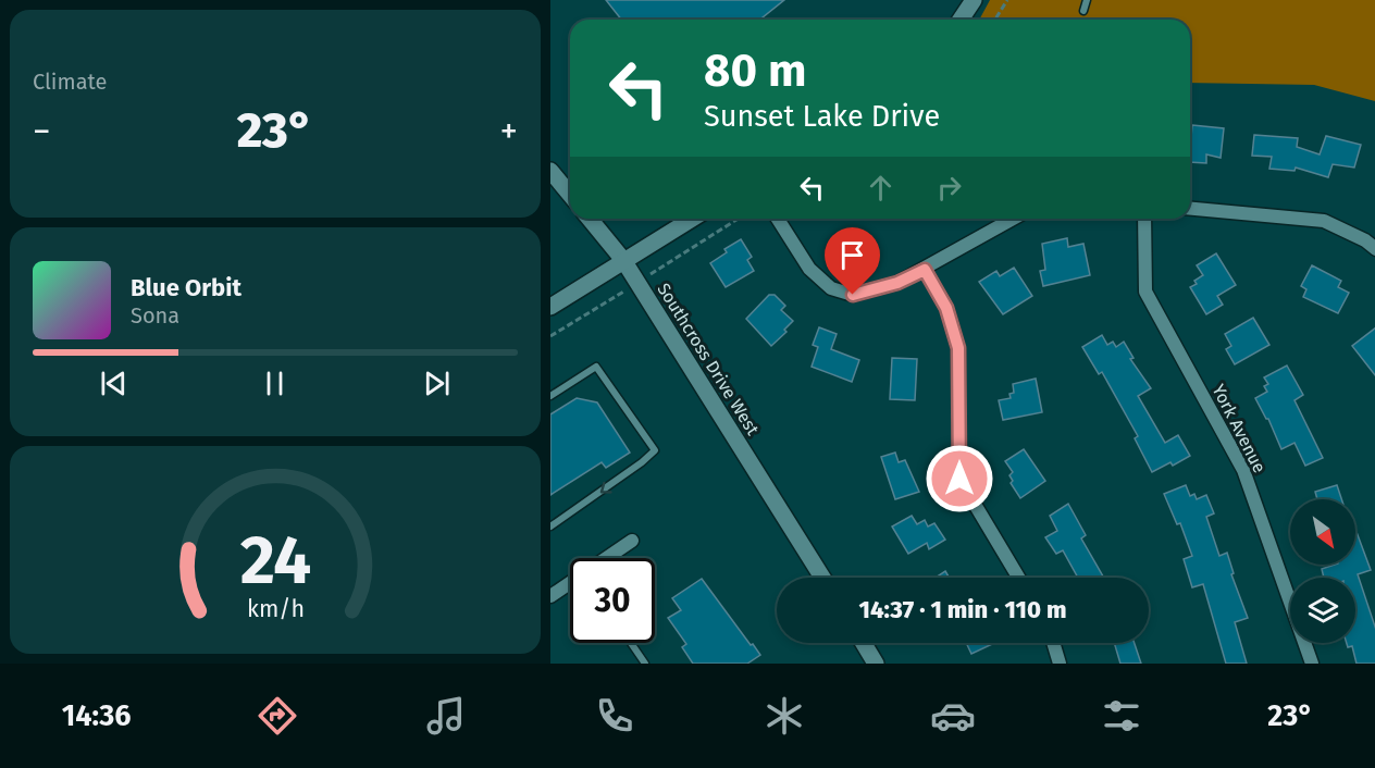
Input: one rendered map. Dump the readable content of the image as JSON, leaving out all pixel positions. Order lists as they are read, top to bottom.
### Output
{
  "streets": {
    "street": ["Southcross Drive West", "York Avenue"]
  },
  "north": "bottom right",
  "page": {
    "tile": "Climate",
    "turn": ["80 m", "Sunset Lake Drive"],
    "heat": ["−", "23°", "+"],
    "song": ["Blue Orbit", "Sona"],
    "limit": "30",
    "trip": "14:37 · 1 min · 110 m",
    "tabs": ["14:36", "23°"],
    "gauge": ["24", "km/h"]
  }
}
